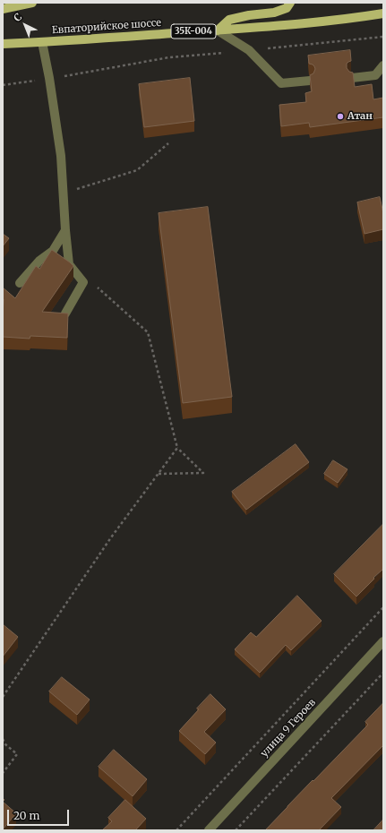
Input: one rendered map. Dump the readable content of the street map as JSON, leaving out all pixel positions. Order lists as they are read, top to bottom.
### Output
{
  "streets": {
    "main road": ["Евпаторийское шоссе", "35К-004"],
    "street": ["улица 9 Героев"]
  },
  "places": ["Атан"],
  "scale_bar": "20 m",
  "north": "top left"
}
